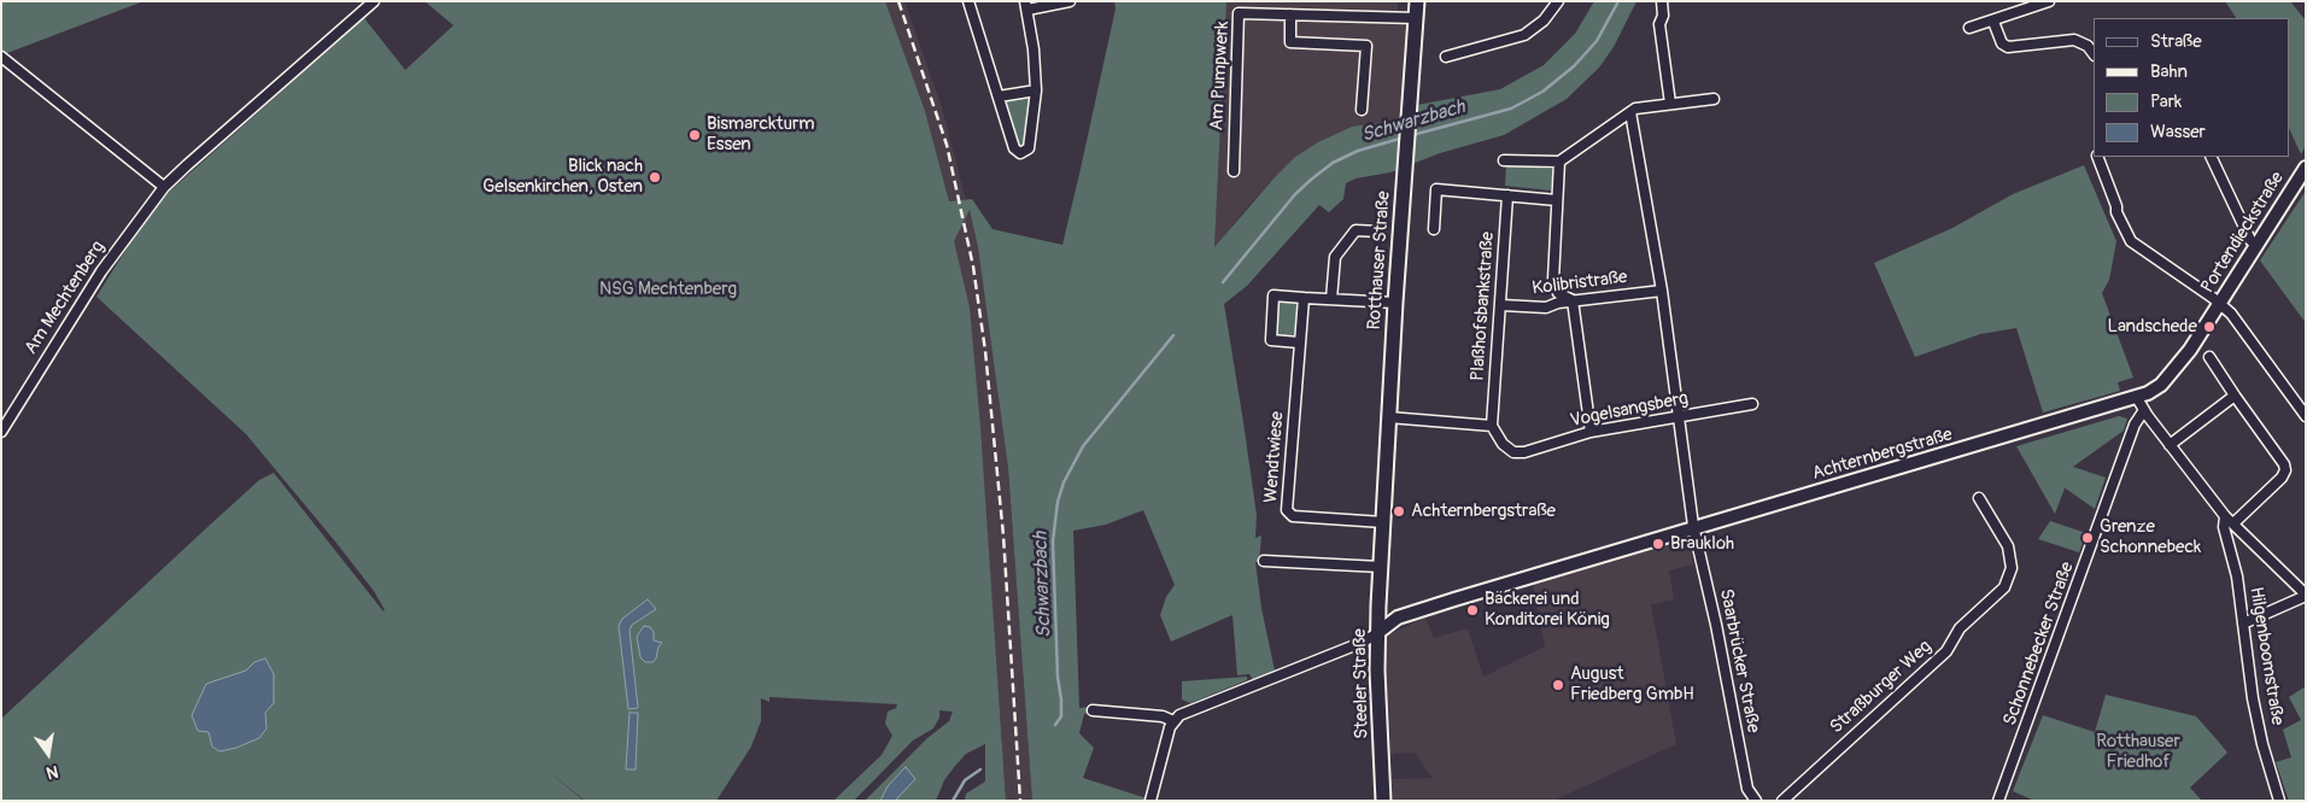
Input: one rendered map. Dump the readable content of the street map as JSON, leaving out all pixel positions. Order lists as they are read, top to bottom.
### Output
{
  "streets": {
    "main road": ["Rotthauser Straße", "Steeler Straße"],
    "street": [
      "Am Pumpwerk",
      "Portendieckstraße",
      "Kolibristraße",
      "Am Mechtenberg",
      "Plaßhofsbankstraße",
      "Vogelsangsberg",
      "Achternbergstraße",
      "Wendtwiese",
      "Schonnebecker Straße",
      "Hilgenboomstraße",
      "Saarbrücker Straße",
      "Straßburger Weg"
    ]
  },
  "crossings": [
    ["Am Pumpwerk", "Rotthauser Straße"],
    ["Portendieckstraße", "Achternbergstraße"],
    ["Rotthauser Straße", "Wendtwiese"],
    ["Rotthauser Straße", "Steeler Straße"],
    ["Kolibristraße", "Plaßhofsbankstraße"],
    ["Plaßhofsbankstraße", "Vogelsangsberg"],
    ["Achternbergstraße", "Saarbrücker Straße"],
    ["Achternbergstraße", "Steeler Straße"],
    ["Wendtwiese", "Steeler Straße"]
  ],
  "water": ["Schwarzbach"],
  "parks": ["NSG Mechtenberg", "Rotthauser Friedhof"],
  "places": [
    "Bismarckturm Essen",
    "Blick nach Gelsenkirchen, Osten",
    "Landschede",
    "Achternbergstraße",
    "Grenze Schonnebeck",
    "Braukloh",
    "Bäckerei und Konditorei König",
    "August Friedberg GmbH"
  ],
  "legend": [
    "Straße",
    "Bahn",
    "Park",
    "Wasser"
  ],
  "north": "bottom"
}
